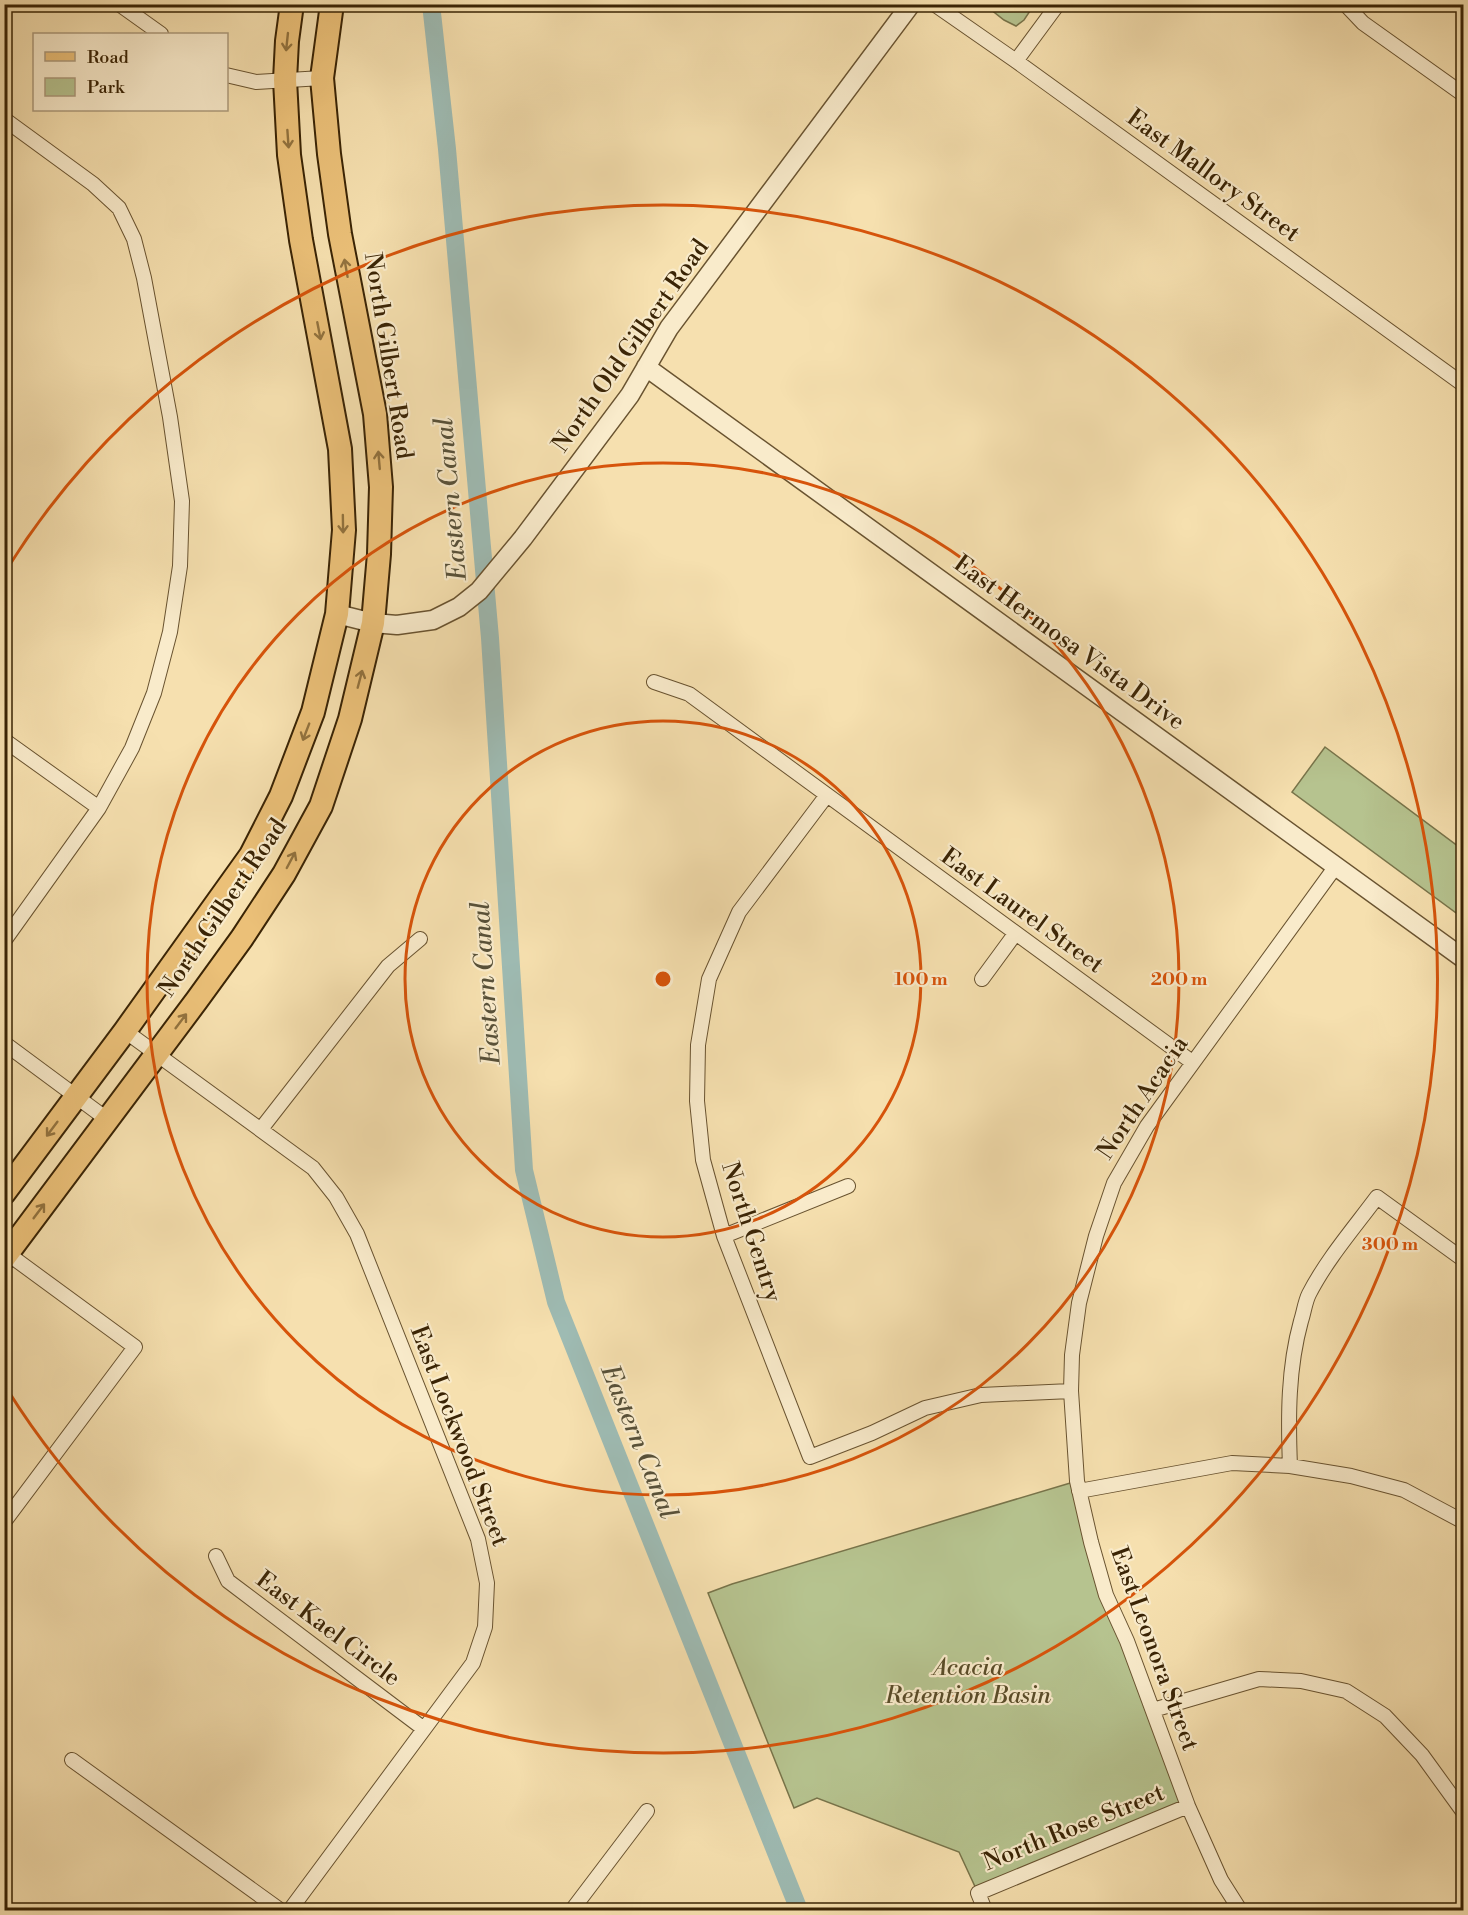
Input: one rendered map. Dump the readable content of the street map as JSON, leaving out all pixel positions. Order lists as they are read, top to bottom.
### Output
{
  "streets": {
    "main road": ["North Gilbert Road"],
    "street": [
      "East Mallory Street",
      "North Old Gilbert Road",
      "East Hermosa Vista Drive",
      "East Laurel Street",
      "North Acacia",
      "North Gentry",
      "East Lockwood Street",
      "East Kael Circle",
      "East Leonora Street",
      "North Rose Street"
    ]
  },
  "crossings": [
    ["North Old Gilbert Road", "North Gilbert Road"],
    ["North Old Gilbert Road", "East Hermosa Vista Drive"],
    ["North Gilbert Road", "East Lockwood Street"],
    ["East Hermosa Vista Drive", "North Acacia"],
    ["East Laurel Street", "North Acacia"],
    ["East Laurel Street", "North Gentry"],
    ["North Acacia", "North Gentry"],
    ["North Acacia", "East Leonora Street"],
    ["North Gentry", "East Leonora Street"],
    ["East Lockwood Street", "East Kael Circle"],
    ["East Leonora Street", "North Rose Street"]
  ],
  "water": ["Eastern Canal"],
  "parks": ["Acacia Retention Basin"],
  "legend": ["Road", "Park"],
  "rings": ["100 m", "200 m", "300 m"]
}
